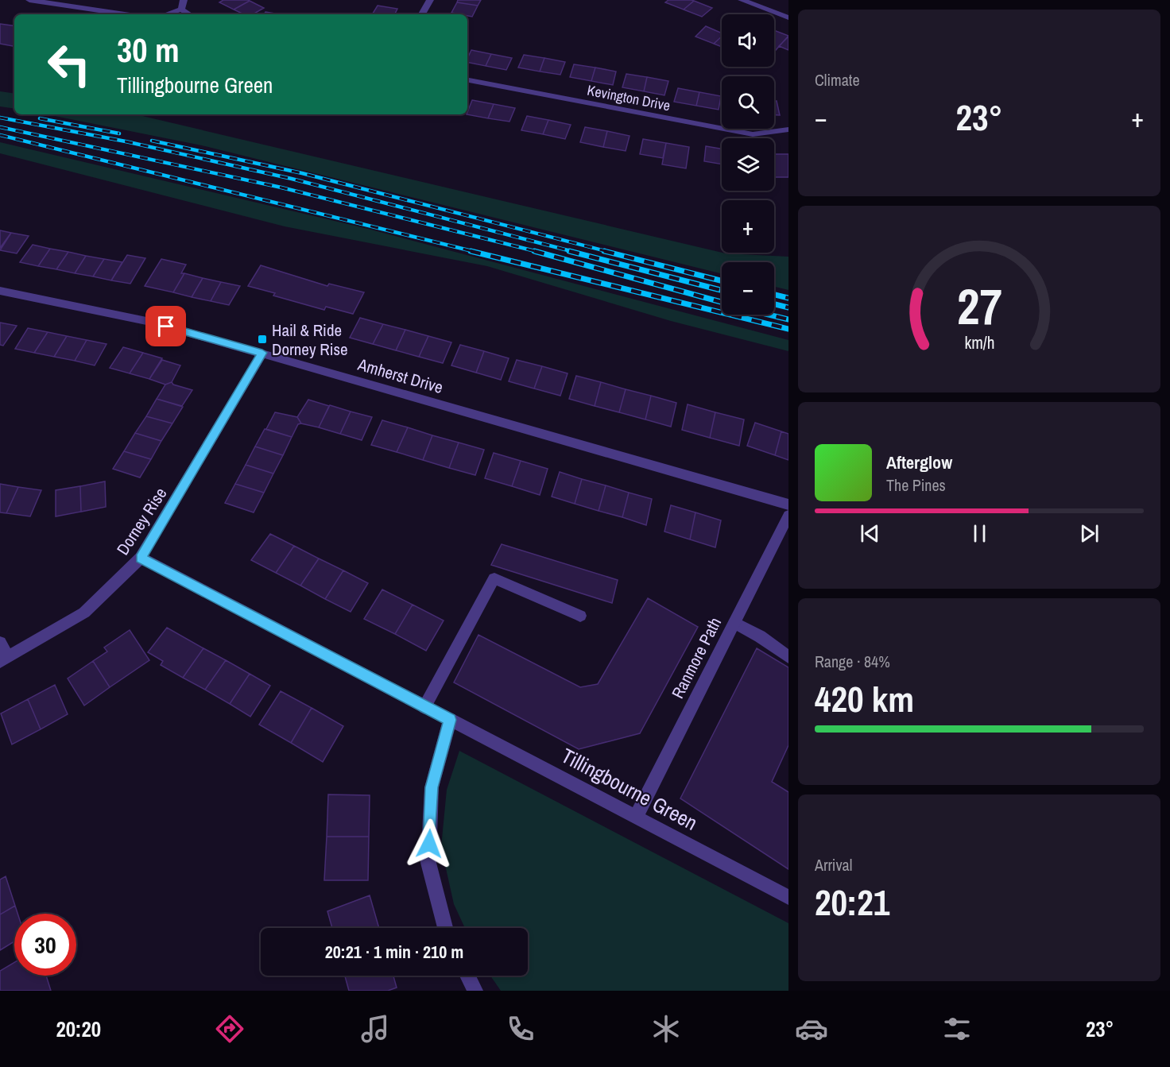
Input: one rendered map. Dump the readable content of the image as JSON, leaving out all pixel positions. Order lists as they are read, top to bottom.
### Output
{
  "streets": {
    "street": [
      "Kevington Drive",
      "Amherst Drive",
      "Dorney Rise",
      "Ranmore Path",
      "Tillingbourne Green"
    ]
  },
  "crossings": [
    ["Amherst Drive", "Dorney Rise"],
    ["Dorney Rise", "Tillingbourne Green"],
    ["Ranmore Path", "Tillingbourne Green"]
  ],
  "places": {
    "transit": ["Hail & Ride Dorney Rise"]
  },
  "page": {
    "tile": [
      "Climate",
      ["Range · 84%", "420 km"],
      ["Arrival", "20:21"]
    ],
    "map_buttons": ["+", "−"],
    "turn": ["30 m", "Tillingbourne Green"],
    "heat": ["−", "23°", "+"],
    "song": ["Afterglow", "The Pines"],
    "limit": "30",
    "trip": "20:21 · 1 min · 210 m",
    "tabs": ["20:20", "23°"],
    "gauge": ["27", "km/h"]
  }
}
